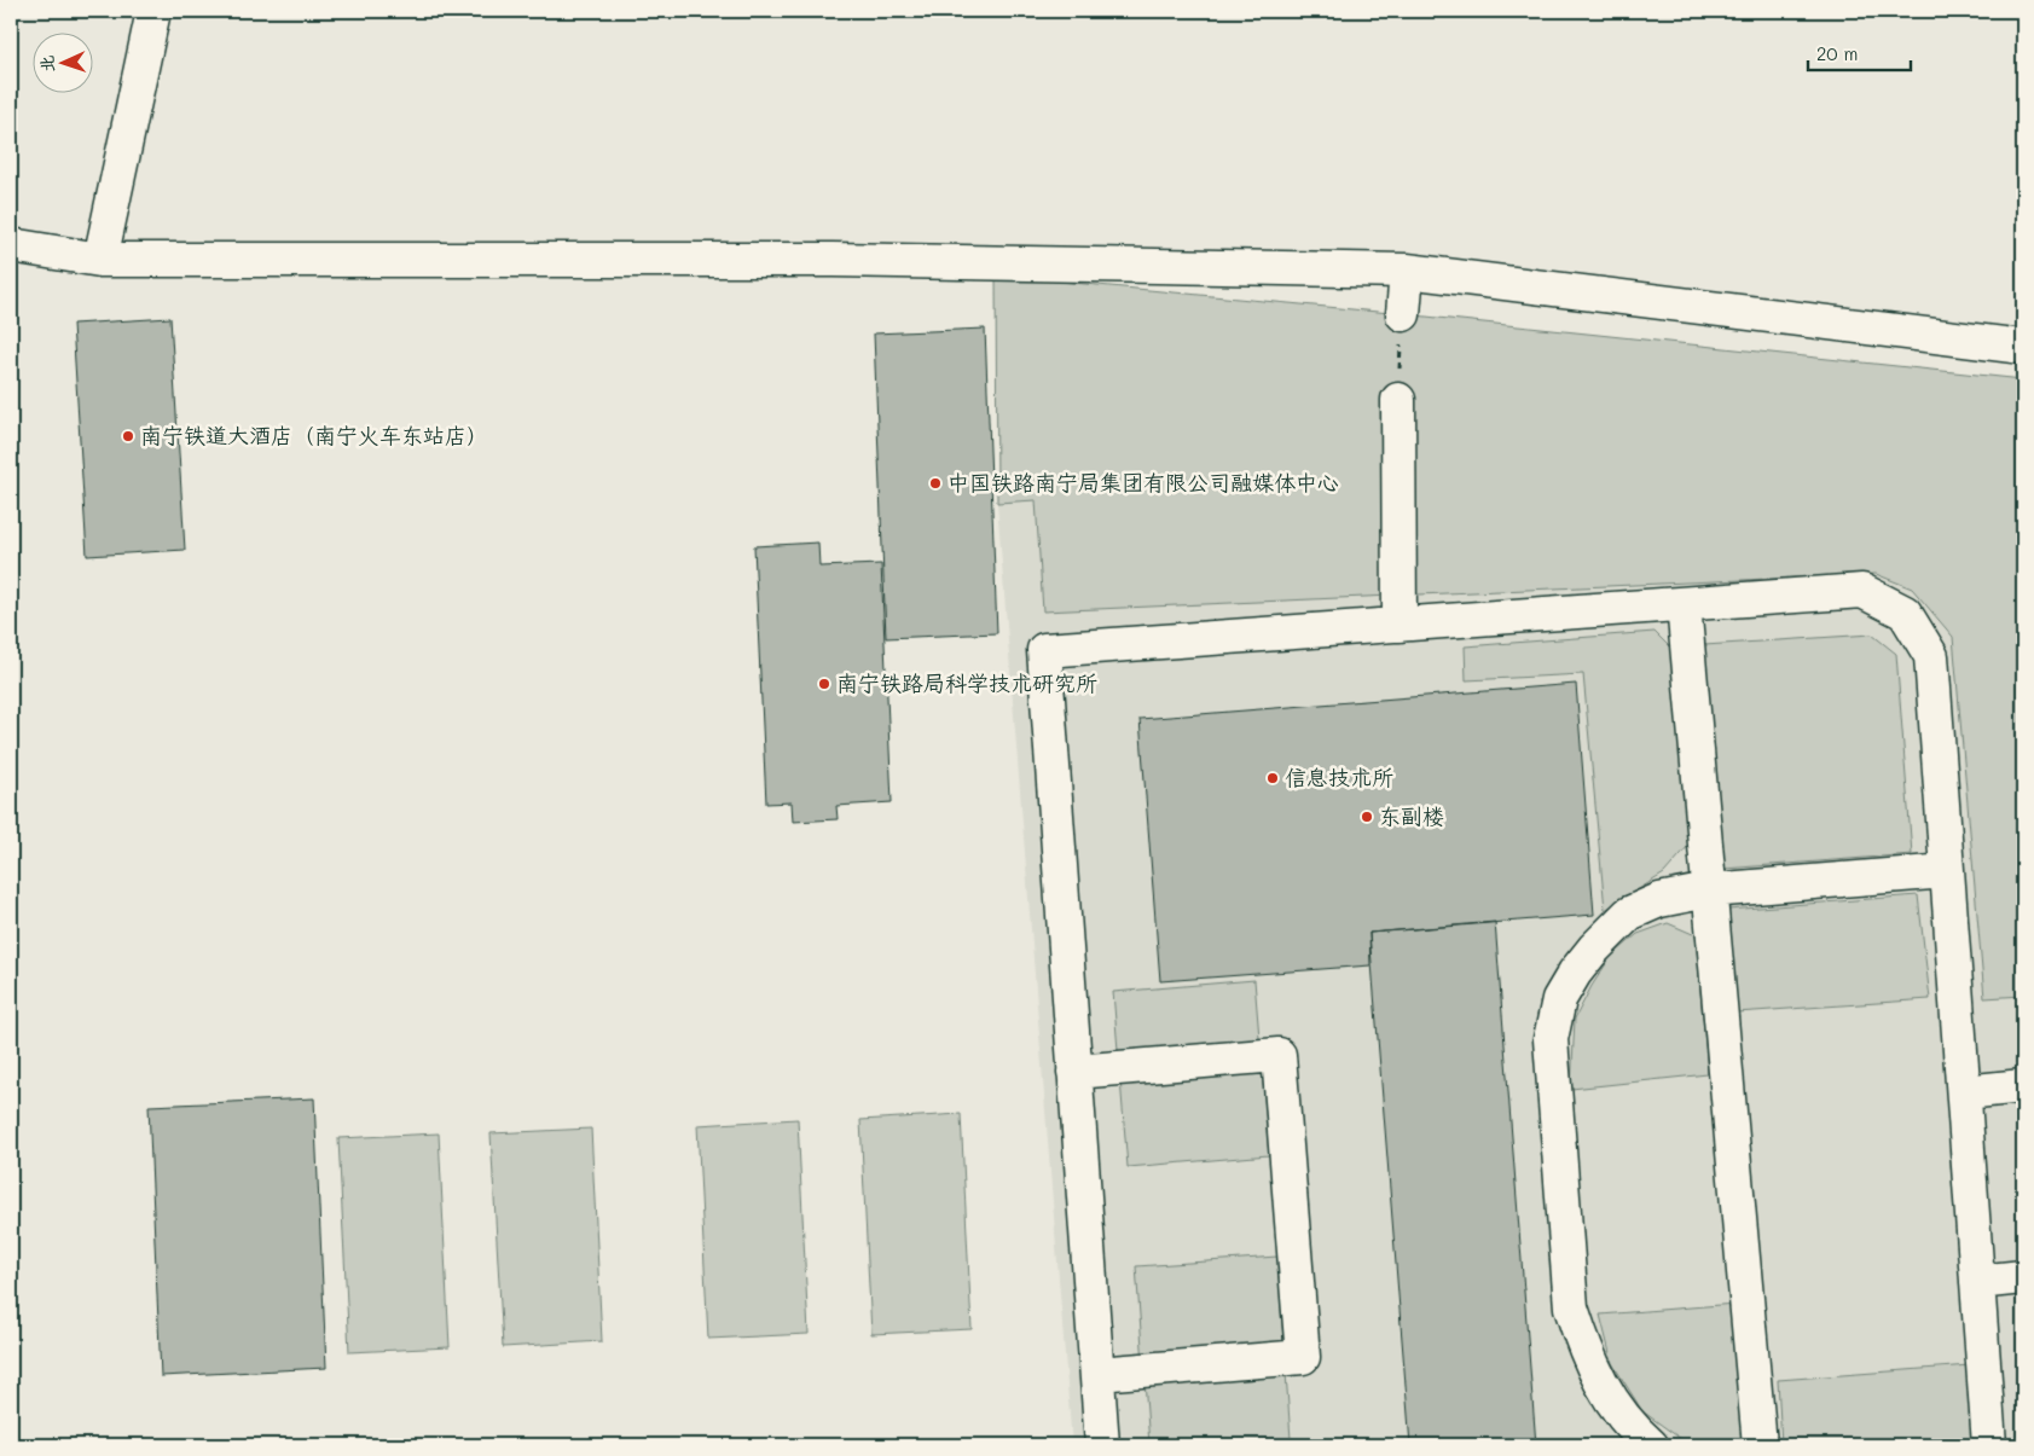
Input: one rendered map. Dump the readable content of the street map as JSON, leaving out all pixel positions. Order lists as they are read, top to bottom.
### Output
{
  "places": [
    "南宁铁道大酒店（南宁火车东站店）",
    "中国铁路南宁局集团有限公司融媒体中心",
    "南宁铁路局科学技术研究所",
    "信息技术所",
    "东副楼"
  ],
  "scale_bar": "20 m",
  "north": "left"
}
